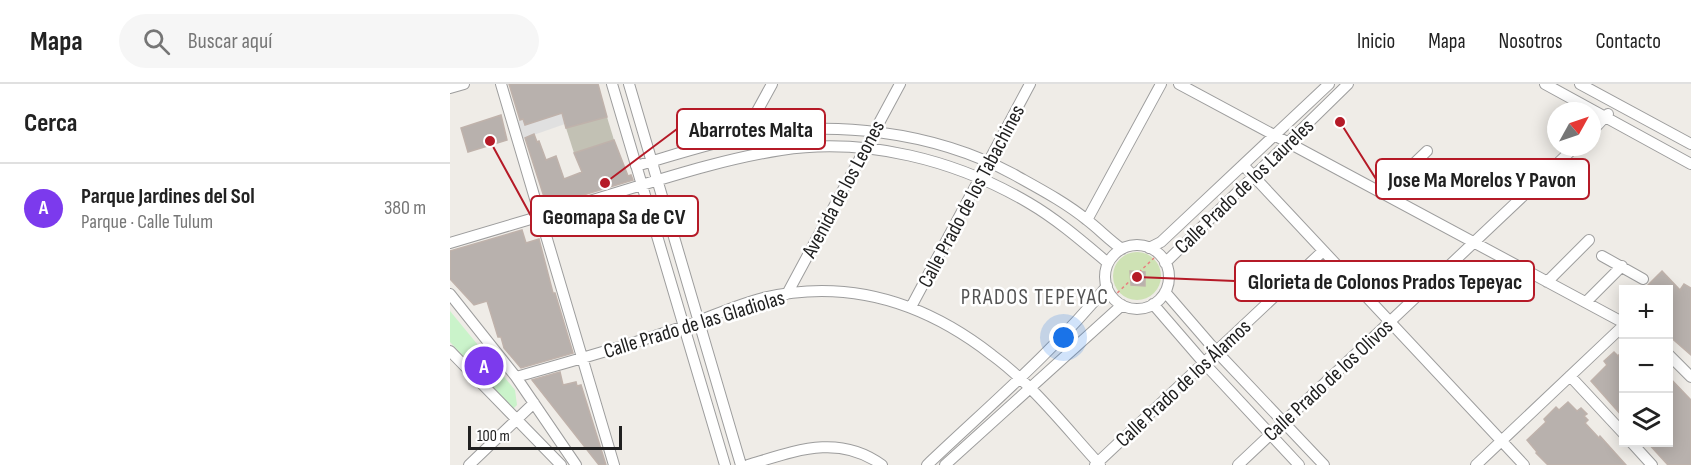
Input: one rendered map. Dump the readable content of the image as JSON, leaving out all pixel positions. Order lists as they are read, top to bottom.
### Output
{
  "streets": {
    "street": [
      "Calle Prado de los Laureles",
      "Avenida de los Leones",
      "Calle Prado de los Tabachines",
      "Calle Prado de las Gladiolas",
      "Calle Prado de los Olivos",
      "Calle Prado de los Álamos"
    ]
  },
  "crossings": [
    ["Avenida de los Leones", "Calle Prado de las Gladiolas"],
    ["Calle Prado de los Tabachines", "Calle Prado de las Gladiolas"],
    ["Calle Prado de las Gladiolas", "Calle Prado de los Álamos"]
  ],
  "districts": ["PRADOS TEPEYAC"],
  "places": [
    "Jose Ma Morelos Y Pavon",
    "Geomapa Sa de CV",
    "Abarrotes Malta",
    "Glorieta de Colonos Prados Tepeyac"
  ],
  "scale_bar": "100 m",
  "north": "top right",
  "page": {
    "header": "Mapa",
    "search": "Buscar aquí",
    "nav": [
      "Inicio",
      "Mapa",
      "Nosotros",
      "Contacto"
    ],
    "heading": "Cerca",
    "list": [
      {
        "mark": "A",
        "name": "Parque Jardines del Sol",
        "note": "Parque · Calle Tulum",
        "value": "380 m"
      }
    ],
    "map_buttons": ["+", "−"],
    "pins": "A",
    "scale": "100 m"
  }
}
